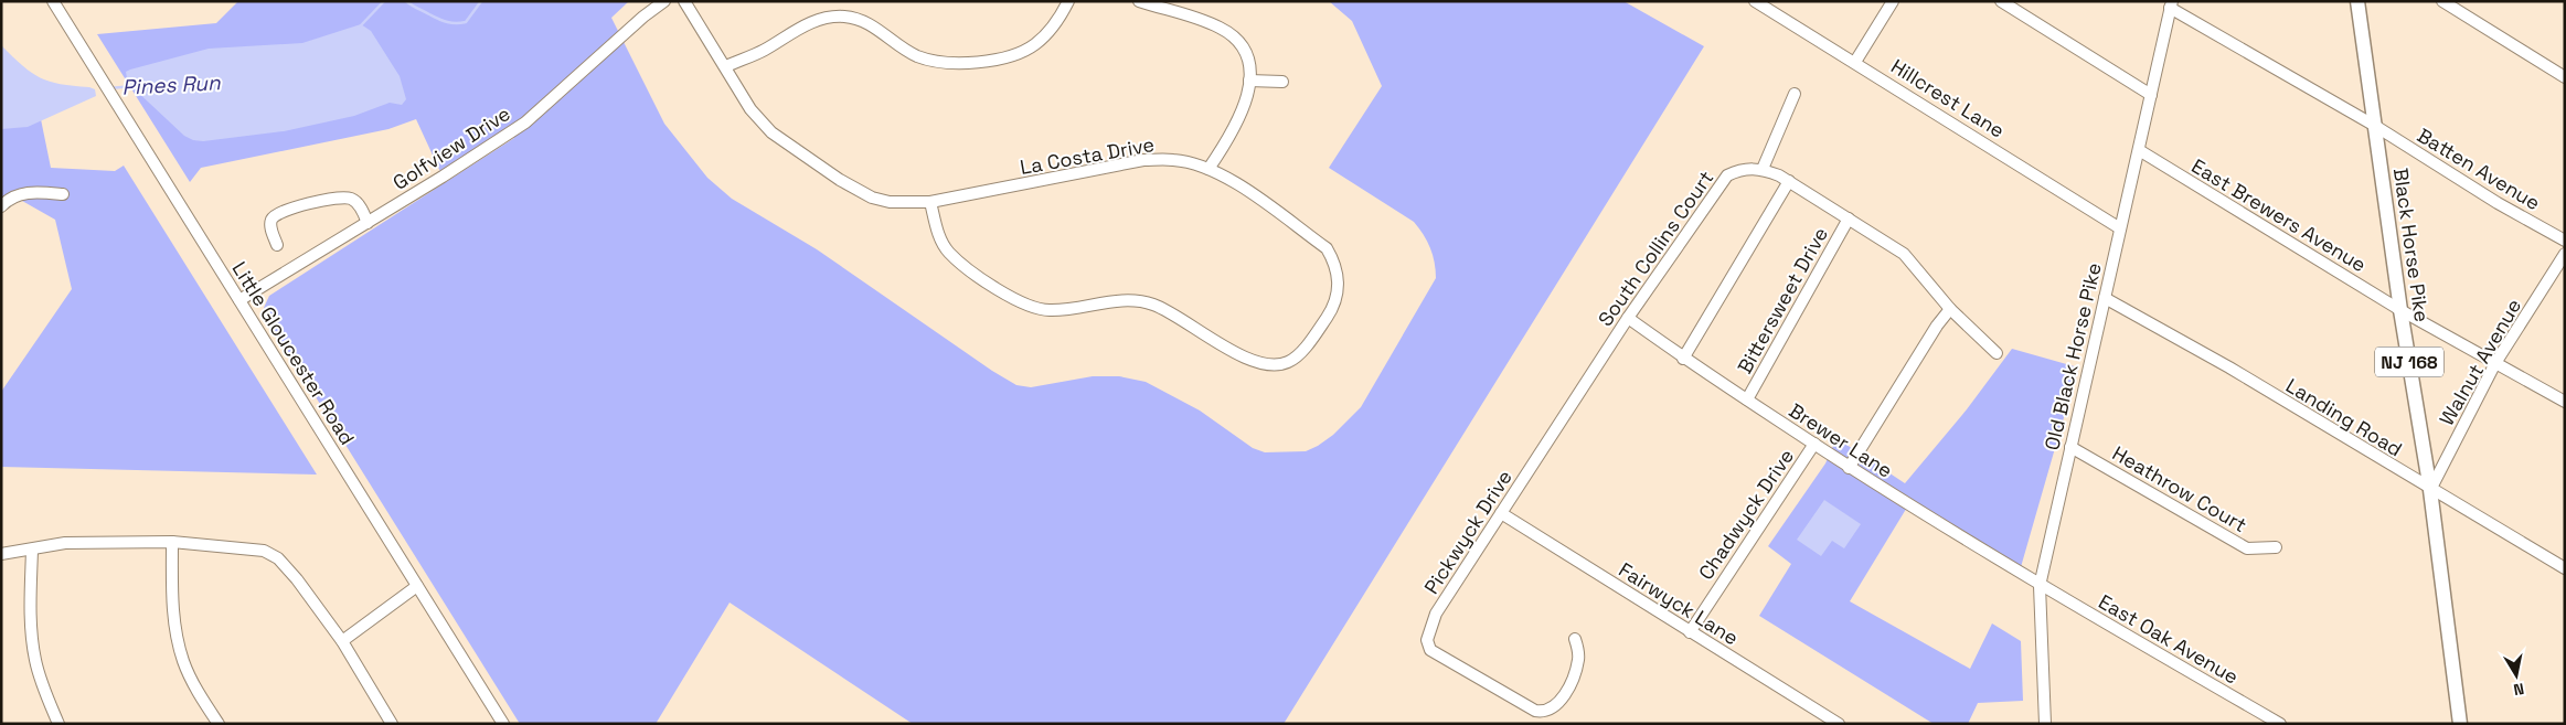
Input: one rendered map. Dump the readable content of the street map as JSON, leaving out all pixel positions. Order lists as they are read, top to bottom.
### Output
{
  "streets": {
    "main road": ["Black Horse Pike", "NJ 168"],
    "street": [
      "Hillcrest Lane",
      "Golfview Drive",
      "La Costa Drive",
      "Batten Avenue",
      "East Brewers Avenue",
      "South Collins Court",
      "Bittersweet Drive",
      "Little Gloucester Road",
      "Old Black Horse Pike",
      "Walnut Avenue",
      "Landing Road",
      "Brewer Lane",
      "Heathrow Court",
      "Chadwyck Drive",
      "Pickwyck Drive",
      "Fairwyck Lane",
      "East Oak Avenue"
    ]
  },
  "crossings": [
    ["Hillcrest Lane", "Old Black Horse Pike"],
    ["Golfview Drive", "Little Gloucester Road"],
    ["Batten Avenue", "Black Horse Pike"],
    ["Batten Avenue", "Old Black Horse Pike"],
    ["East Brewers Avenue", "Black Horse Pike"],
    ["East Brewers Avenue", "Old Black Horse Pike"],
    ["East Brewers Avenue", "Walnut Avenue"],
    ["Black Horse Pike", "Walnut Avenue"],
    ["Black Horse Pike", "Landing Road"],
    ["South Collins Court", "Brewer Lane"],
    ["South Collins Court", "Pickwyck Drive"],
    ["Bittersweet Drive", "Brewer Lane"],
    ["Old Black Horse Pike", "Landing Road"],
    ["Old Black Horse Pike", "Brewer Lane"],
    ["Old Black Horse Pike", "Heathrow Court"],
    ["Old Black Horse Pike", "East Oak Avenue"],
    ["Walnut Avenue", "Landing Road"],
    ["Brewer Lane", "Chadwyck Drive"],
    ["Brewer Lane", "East Oak Avenue"],
    ["Chadwyck Drive", "Fairwyck Lane"],
    ["Pickwyck Drive", "Fairwyck Lane"]
  ],
  "water": ["Pines Run"],
  "north": "bottom"
}
